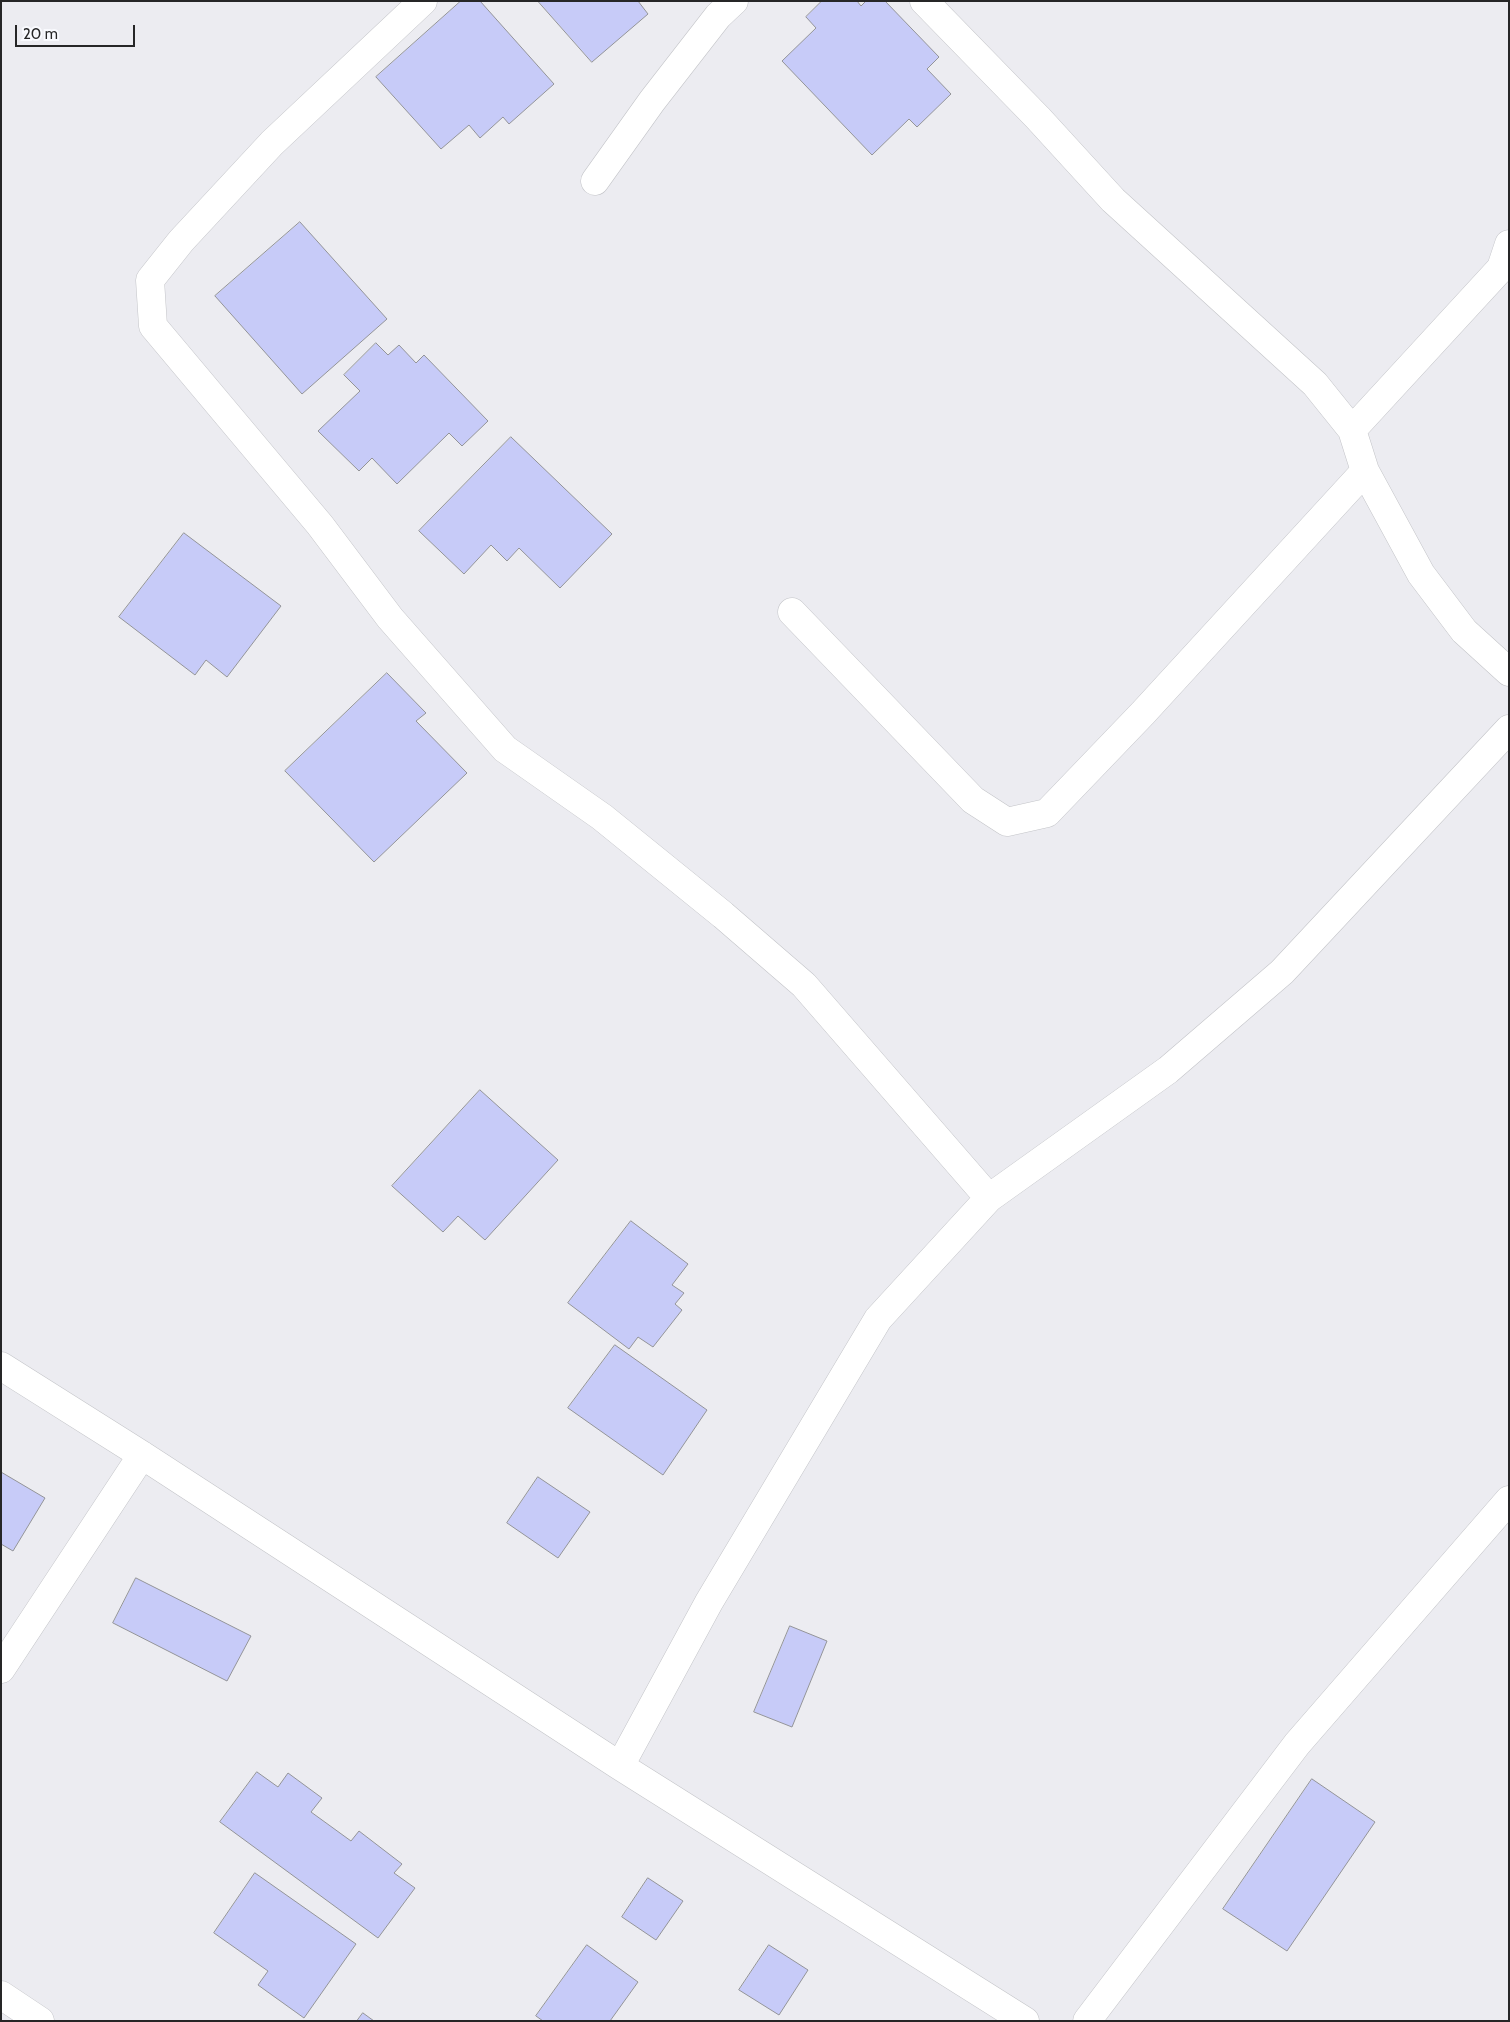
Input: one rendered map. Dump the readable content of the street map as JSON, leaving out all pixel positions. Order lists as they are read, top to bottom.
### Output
{
  "scale_bar": "20 m"
}
